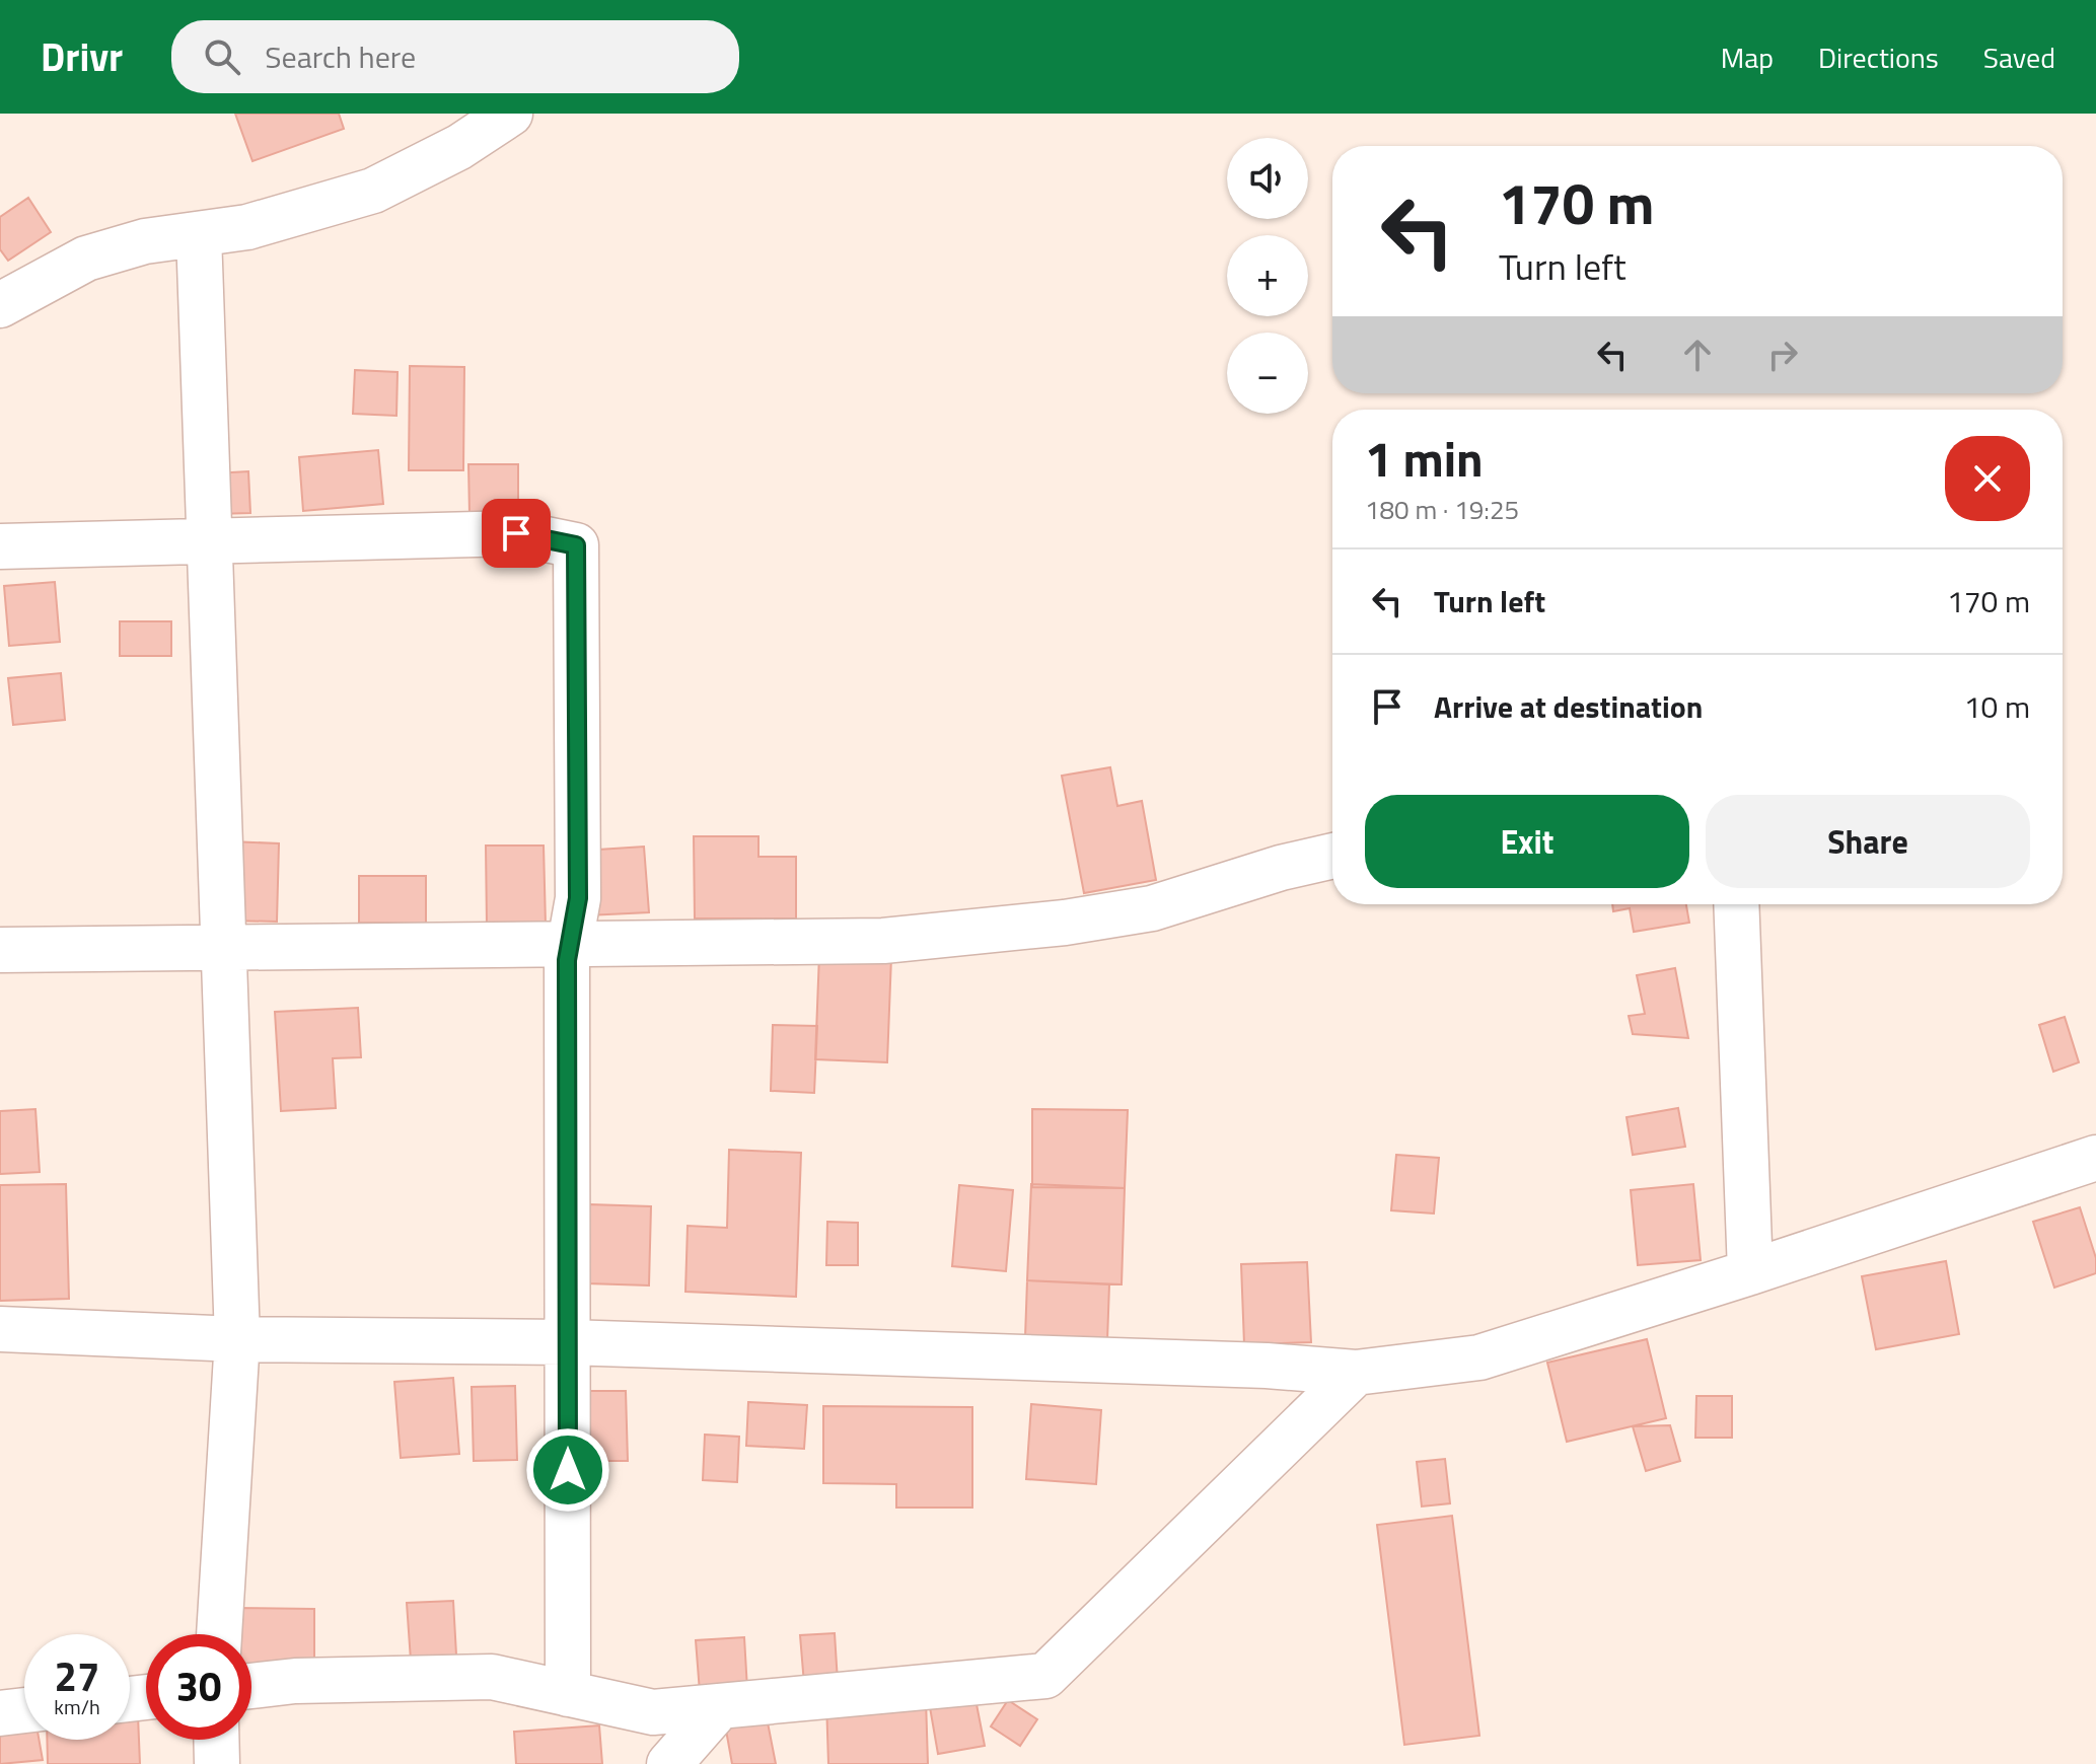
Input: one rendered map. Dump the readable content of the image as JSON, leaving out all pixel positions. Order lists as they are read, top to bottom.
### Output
{
  "page": {
    "header": "Drivr",
    "search": "Search here",
    "nav": ["Map", "Directions", "Saved"],
    "map_buttons": ["+", "−"],
    "turn": ["170 m", "Turn left"],
    "heading": ["1 min", "180 m · 19:25"],
    "list": [
      {
        "name": "Turn left",
        "value": "170 m"
      },
      {
        "name": "Arrive at destination",
        "value": "10 m"
      }
    ],
    "buttons": ["Exit", "Share"],
    "speed": "27 km/h",
    "limit": "30"
  }
}
